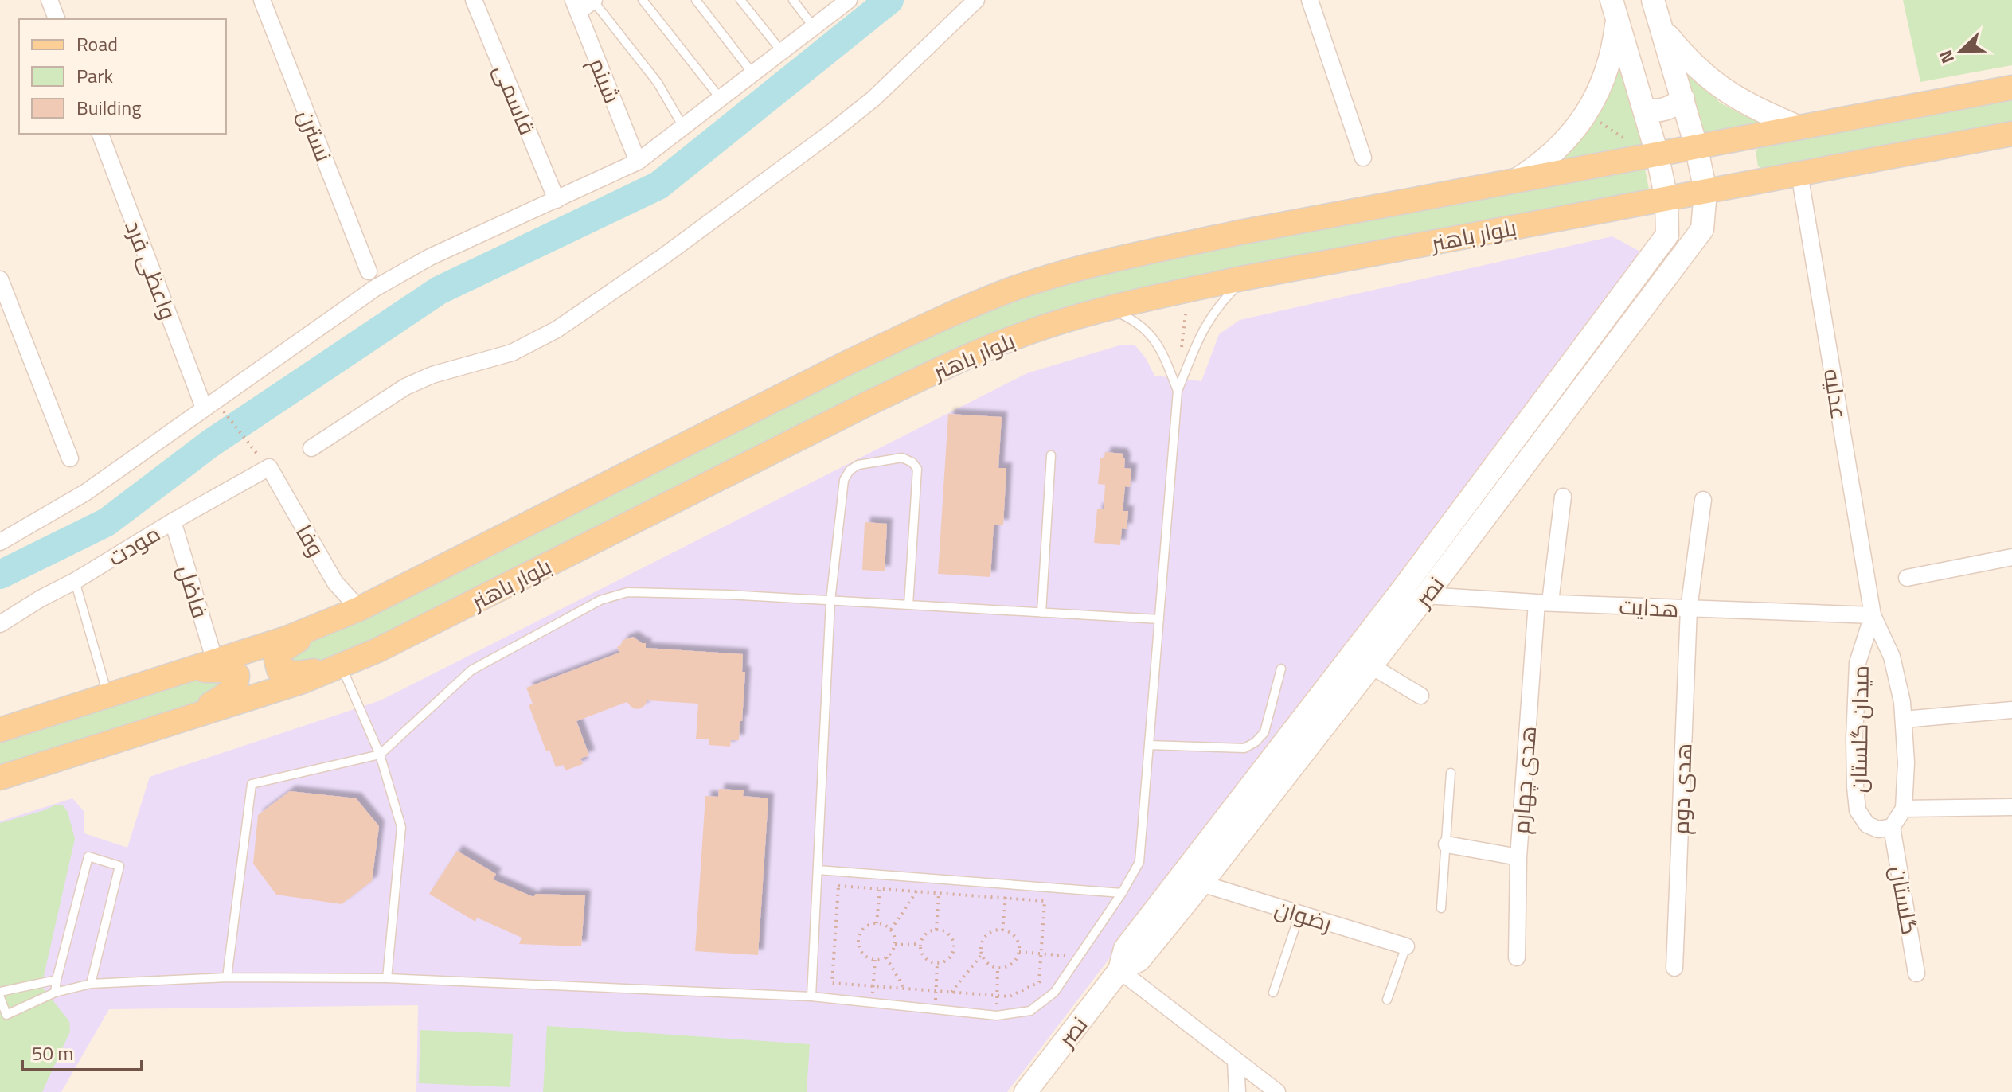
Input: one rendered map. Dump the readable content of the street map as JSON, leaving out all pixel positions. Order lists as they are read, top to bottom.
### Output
{
  "streets": {
    "main road": ["بلوار باهنر"],
    "street": [
      "شبنم",
      "قاسمی",
      "نسترن",
      "واعظی فرد",
      "عدلیه",
      "وفا",
      "مودت",
      "فاضل",
      "نصر",
      "هدایت",
      "میدان گلستان",
      "هدی چهارم",
      "هدی دوم",
      "گلستان",
      "رضوان"
    ]
  },
  "crossings": [
    ["بلوار باهنر", "عدلیه"],
    ["بلوار باهنر", "وفا"],
    ["بلوار باهنر", "فاضل"],
    ["بلوار باهنر", "نصر"],
    ["عدلیه", "هدایت"],
    ["عدلیه", "میدان گلستان"],
    ["وفا", "مودت"],
    ["مودت", "فاضل"],
    ["نصر", "هدایت"],
    ["نصر", "رضوان"],
    ["هدایت", "میدان گلستان"],
    ["هدایت", "هدی چهارم"],
    ["هدایت", "هدی دوم"],
    ["میدان گلستان", "گلستان"]
  ],
  "legend": ["Road", "Park", "Building"],
  "scale_bar": "50 m",
  "north": "left"
}
